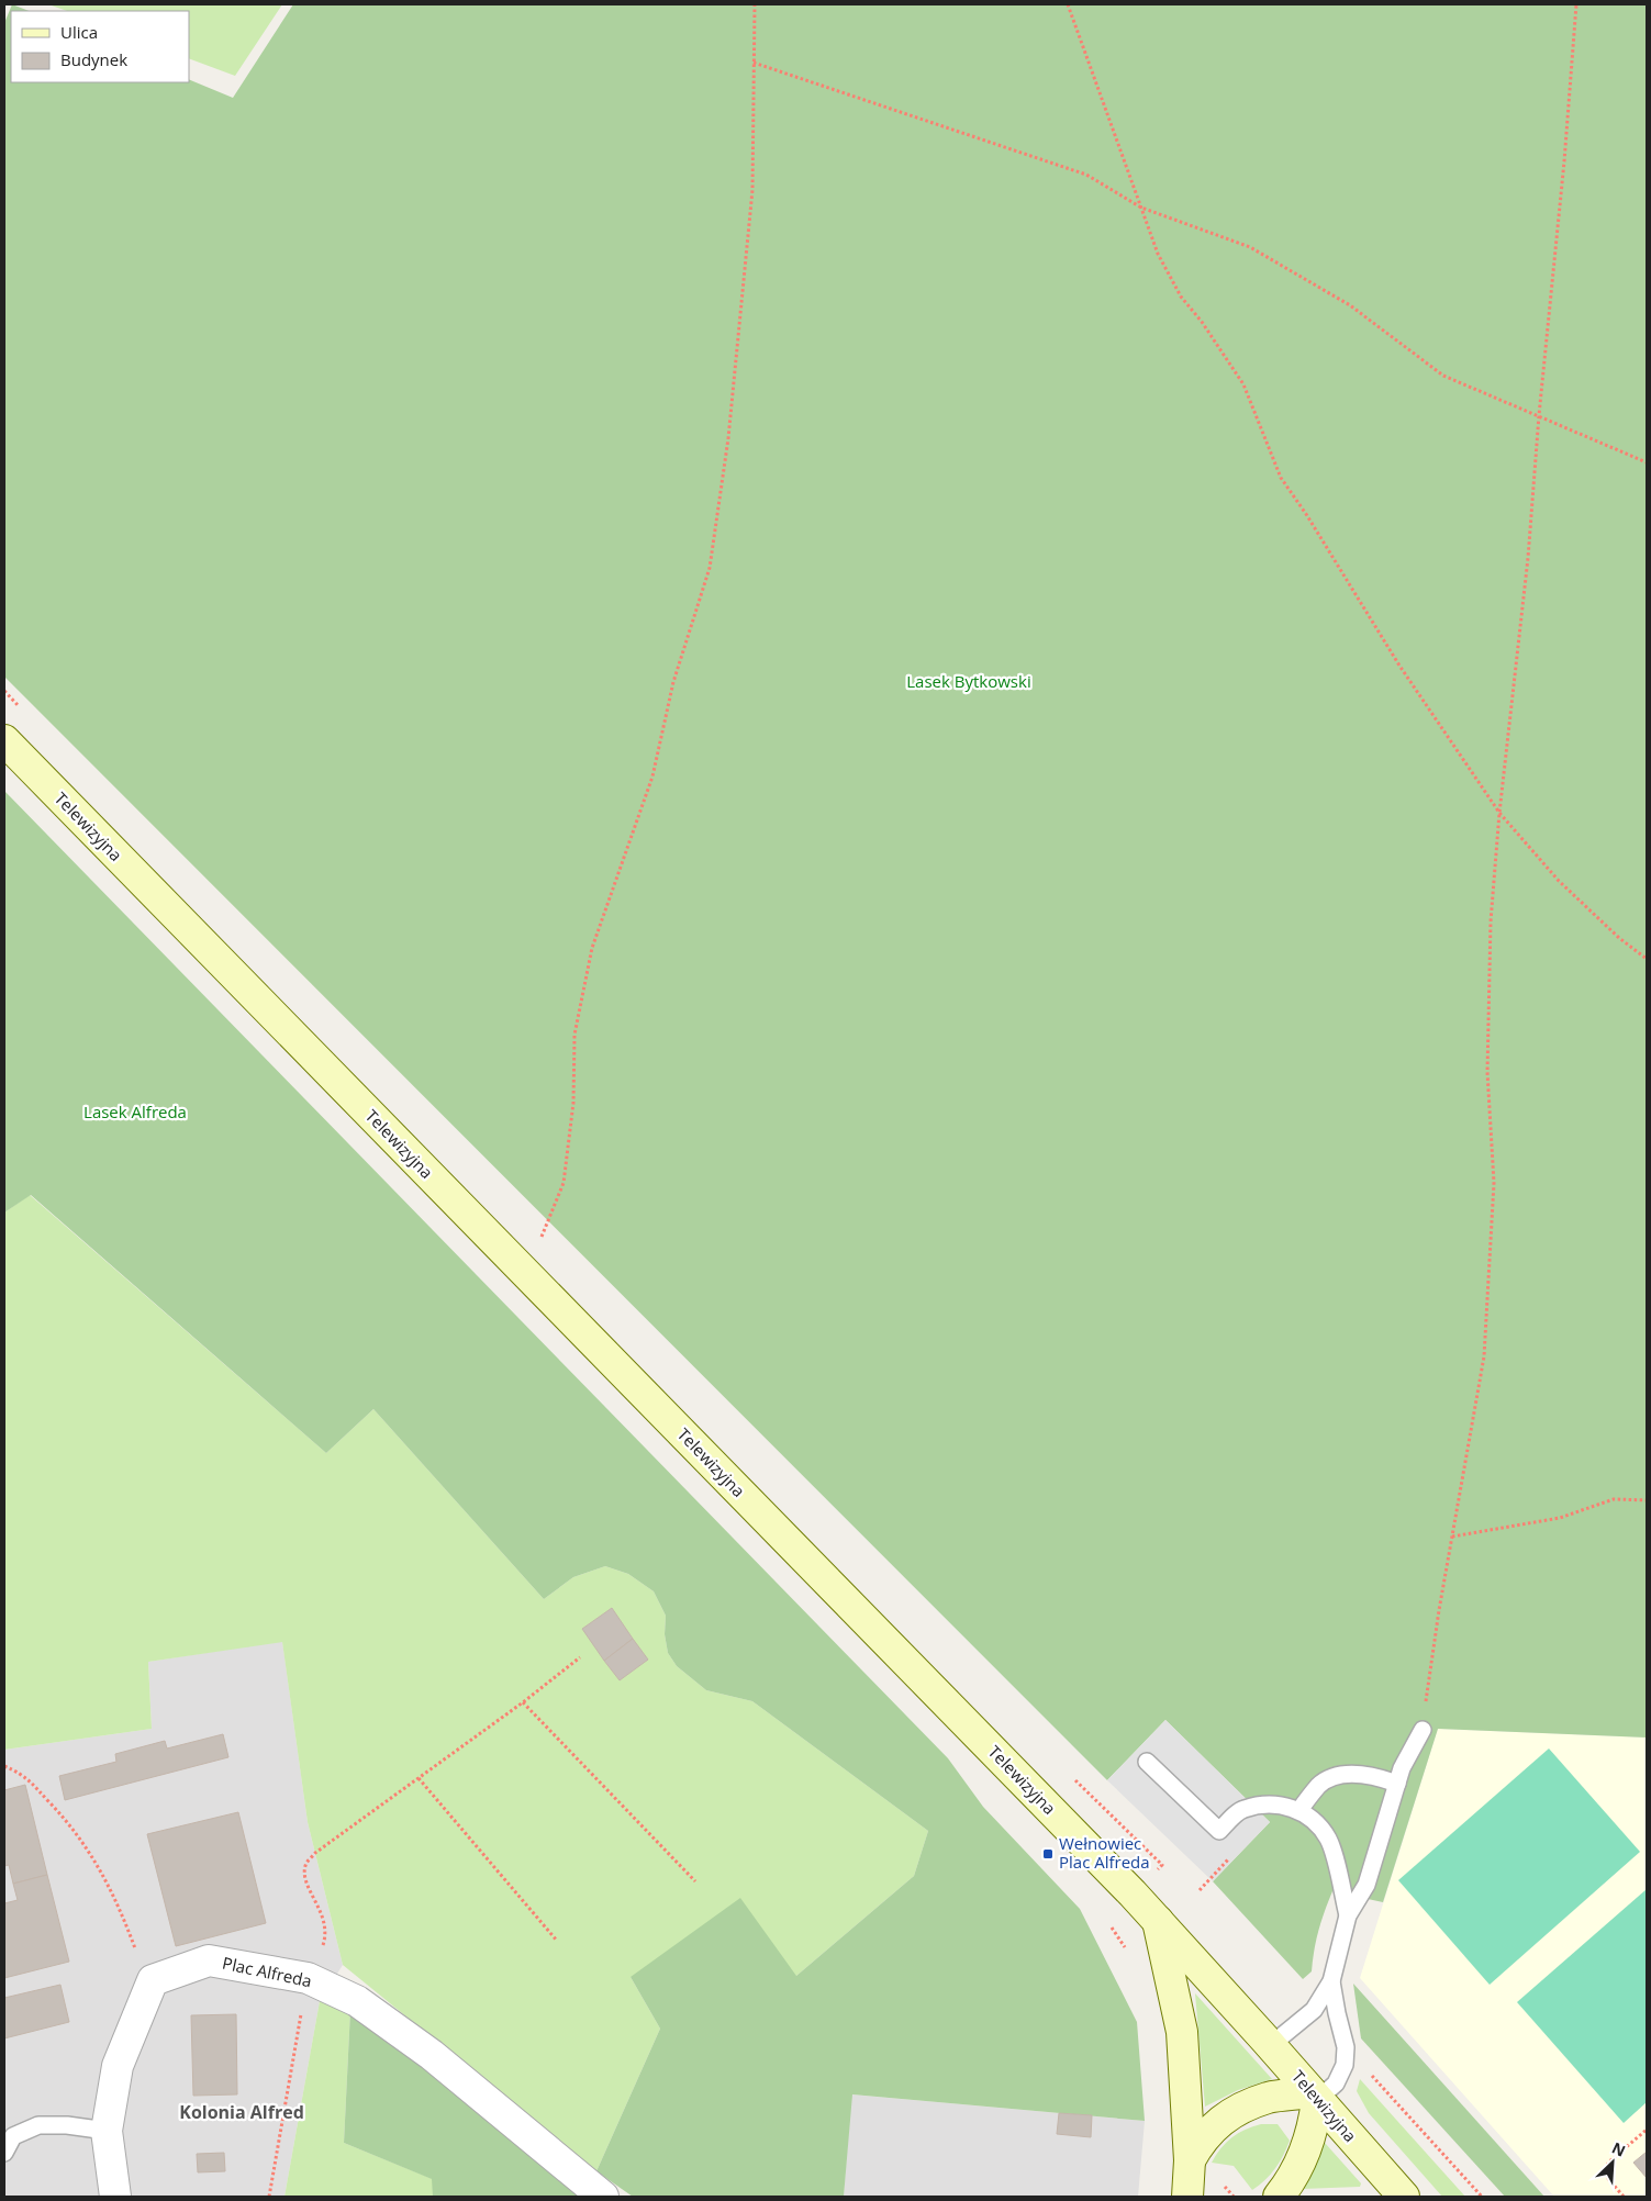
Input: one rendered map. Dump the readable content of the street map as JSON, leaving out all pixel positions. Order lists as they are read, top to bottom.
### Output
{
  "streets": {
    "street": ["Telewizyjna", "Plac Alfreda"]
  },
  "districts": ["Kolonia Alfred"],
  "parks": ["Lasek Bytkowski", "Lasek Alfreda"],
  "places": {
    "transit": ["Wełnowiec Plac Alfreda"]
  },
  "legend": ["Ulica", "Budynek"],
  "north": "top right"
}
